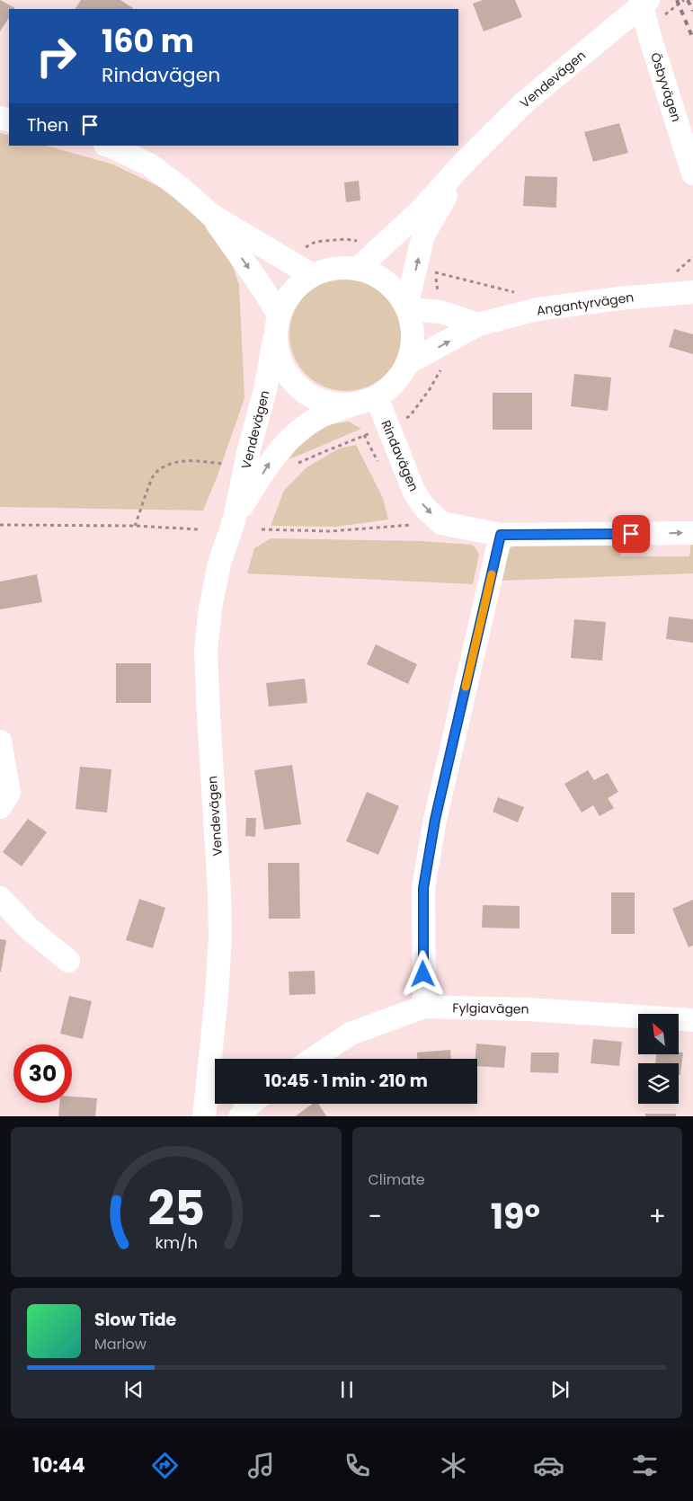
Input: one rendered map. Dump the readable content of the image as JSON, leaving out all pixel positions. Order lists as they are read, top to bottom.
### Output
{
  "streets": {
    "street": [
      "Vendevägen",
      "Ösbyvägen",
      "Angantyrvägen",
      "Rindavägen",
      "Fylgiavägen"
    ]
  },
  "crossings": [
    ["Vendevägen", "Angantyrvägen"],
    ["Vendevägen", "Rindavägen"],
    ["Angantyrvägen", "Rindavägen"]
  ],
  "one_way": ["Rindavägen"],
  "north": "top left",
  "page": {
    "turn": ["160 m", "Rindavägen"],
    "then": "Then",
    "limit": "30",
    "trip": "10:45 · 1 min · 210 m",
    "tile": "Climate",
    "heat": ["−", "19°", "+"],
    "song": ["Slow Tide", "Marlow"],
    "tabs": "10:44",
    "gauge": ["25", "km/h"]
  }
}
